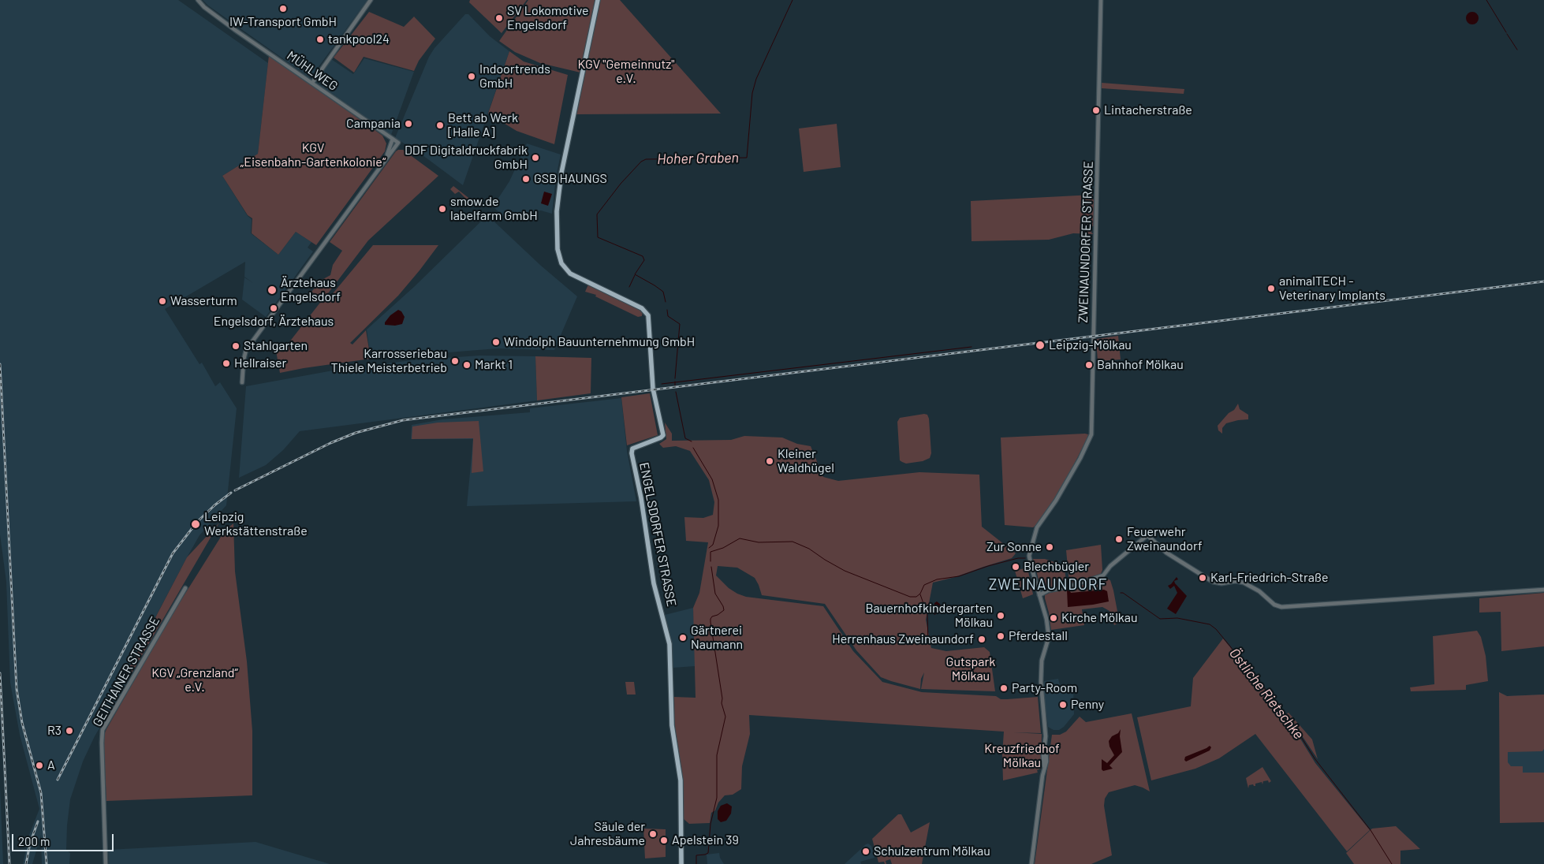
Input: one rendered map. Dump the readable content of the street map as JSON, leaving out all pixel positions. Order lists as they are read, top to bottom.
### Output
{
  "streets": {
    "main road": ["ENGELSDORFER STRASSE"],
    "street": ["MÜHLWEG", "ZWEINAUNDORFER STRASSE", "GEITHAINER STRASSE"]
  },
  "districts": ["ZWEINAUNDORF"],
  "water": ["Hoher Graben", "Östliche Rietschke"],
  "parks": [
    "KGV \"Gemeinnutz\" e.V.",
    "KGV „Eisenbahn-Gartenkolonie“",
    "Gutspark Mölkau",
    "KGV „Grenzland“ e.V.",
    "Kreuzfriedhof Mölkau"
  ],
  "places": [
    "IW-Transport GmbH",
    "SV Lokomotive Engelsdorf",
    "tankpool24",
    "Indoortrends GmbH",
    "Lintacherstraße",
    "Campania",
    "Bett ab Werk [Halle A]",
    "DDF Digitaldruckfabrik GmbH",
    "GSB HAUNGS",
    "smow.de labelfarm GmbH",
    "animalTECH - Veterinary Implants",
    "Ärztehaus Engelsdorf",
    "Wasserturm",
    "Engelsdorf, Ärztehaus",
    "Windolph Bauunternehmung GmbH",
    "Leipzig-Mölkau",
    "Stahlgarten",
    "Karrosseriebau Thiele Meisterbetrieb",
    "Hellraiser",
    "Markt 1",
    "Bahnhof Mölkau",
    "Kleiner Waldhügel",
    "Leipzig Werkstättenstraße",
    "Feuerwehr Zweinaundorf",
    "Zur Sonne",
    "Blechbügler",
    "Karl-Friedrich-Straße",
    "Bauernhofkindergarten Mölkau",
    "Kirche Mölkau",
    "Pferdestall",
    "Gärtnerei Naumann",
    "Herrenhaus Zweinaundorf",
    "Party-Room",
    "Penny",
    "R3",
    "A",
    "Säule der Jahresbäume",
    "Apelstein 39",
    "Schulzentrum Mölkau"
  ],
  "scale_bar": "200 m"
}
